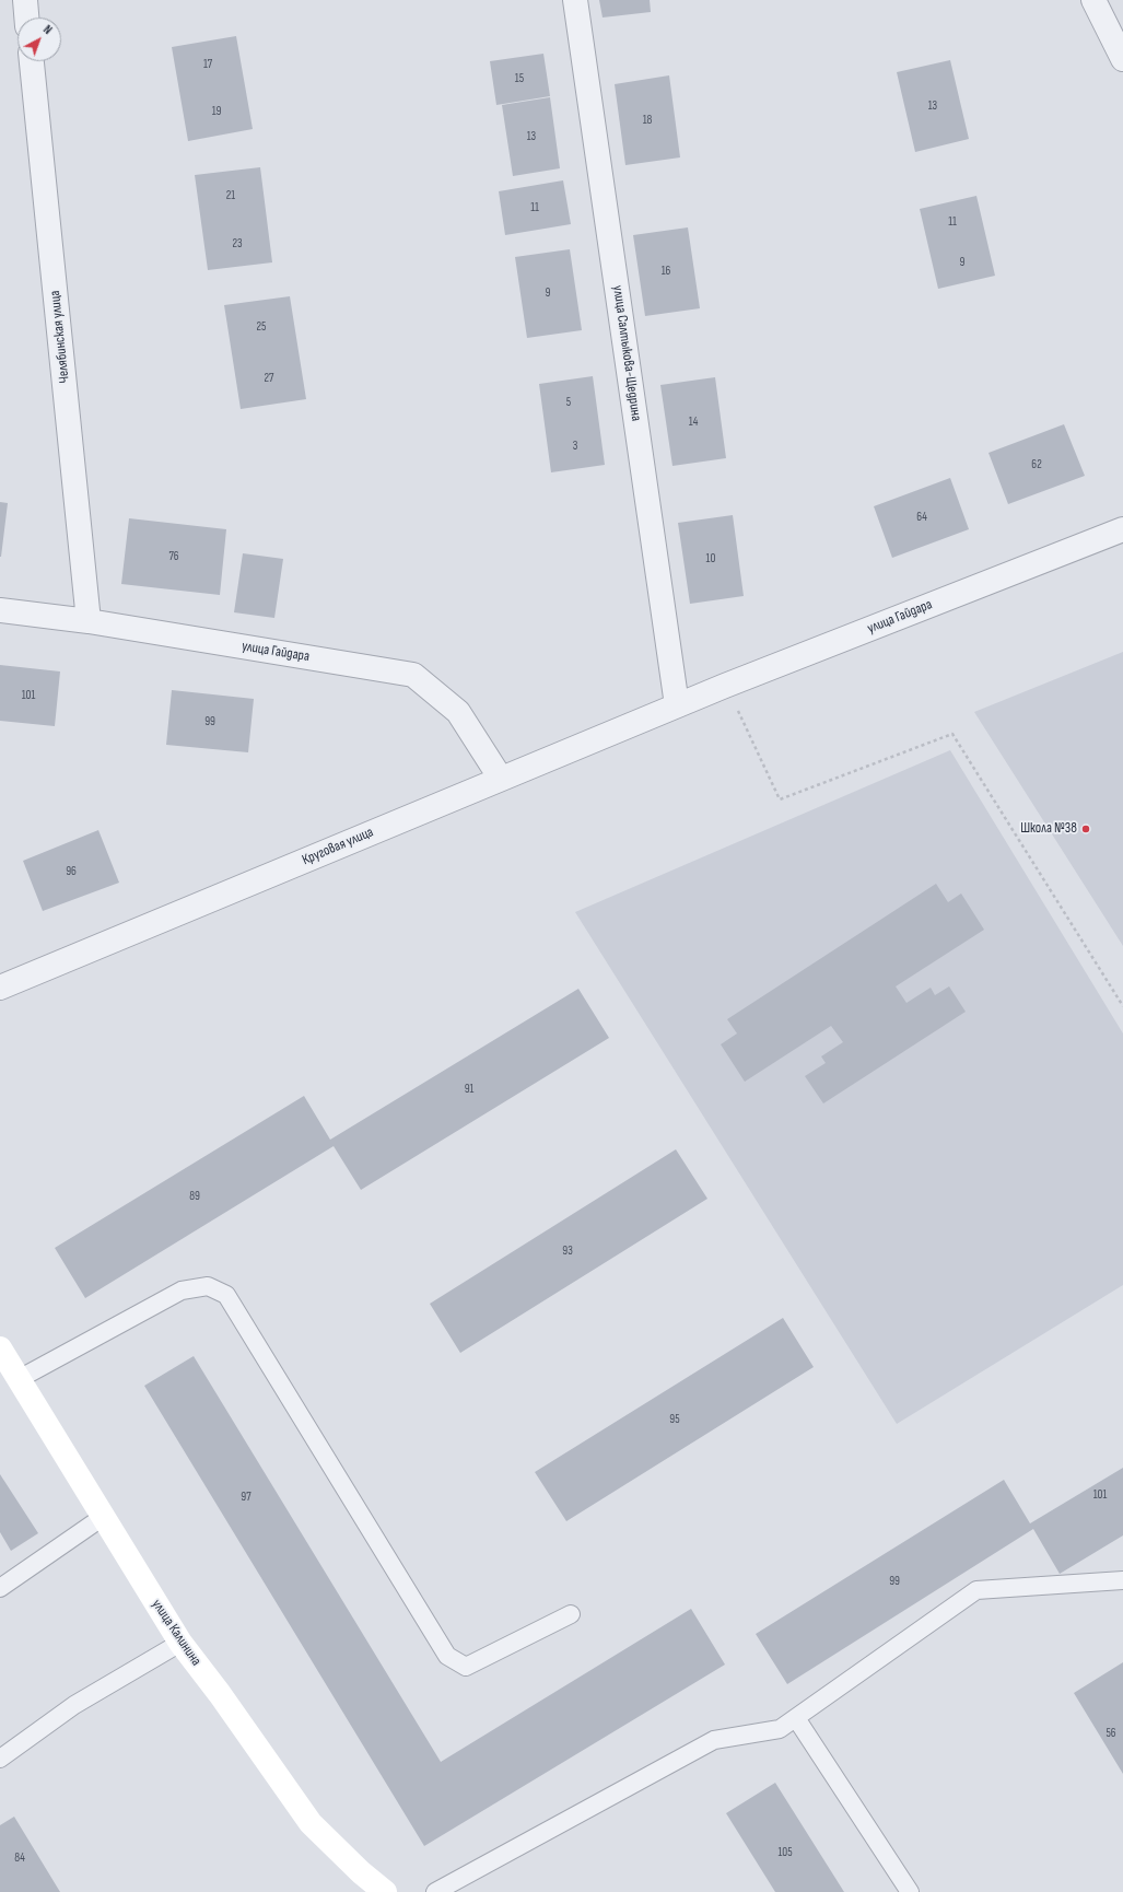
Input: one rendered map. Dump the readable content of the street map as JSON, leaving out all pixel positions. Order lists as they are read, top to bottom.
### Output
{
  "streets": {
    "street": [
      "Челябинская улица",
      "улица Салтыкова-Щедрина",
      "улица Гайдара",
      "Круговая улица",
      "улица Калинина"
    ]
  },
  "crossings": [
    ["Челябинская улица", "улица Гайдара"],
    ["улица Салтыкова-Щедрина", "улица Гайдара"],
    ["улица Салтыкова-Щедрина", "Круговая улица"],
    ["улица Гайдара", "Круговая улица"]
  ],
  "places": ["Школа №38"],
  "house_numbers": [
    "17",
    "15",
    "13",
    "19",
    "18",
    "13",
    "21",
    "11",
    "11",
    "23",
    "9",
    "16",
    "9",
    "25",
    "27",
    "5",
    "14",
    "3",
    "62",
    "64",
    "76",
    "10",
    "101",
    "99",
    "96",
    "91",
    "89",
    "93",
    "95",
    "101",
    "97",
    "99",
    "56",
    "105",
    "84"
  ],
  "north": "top right"
}
